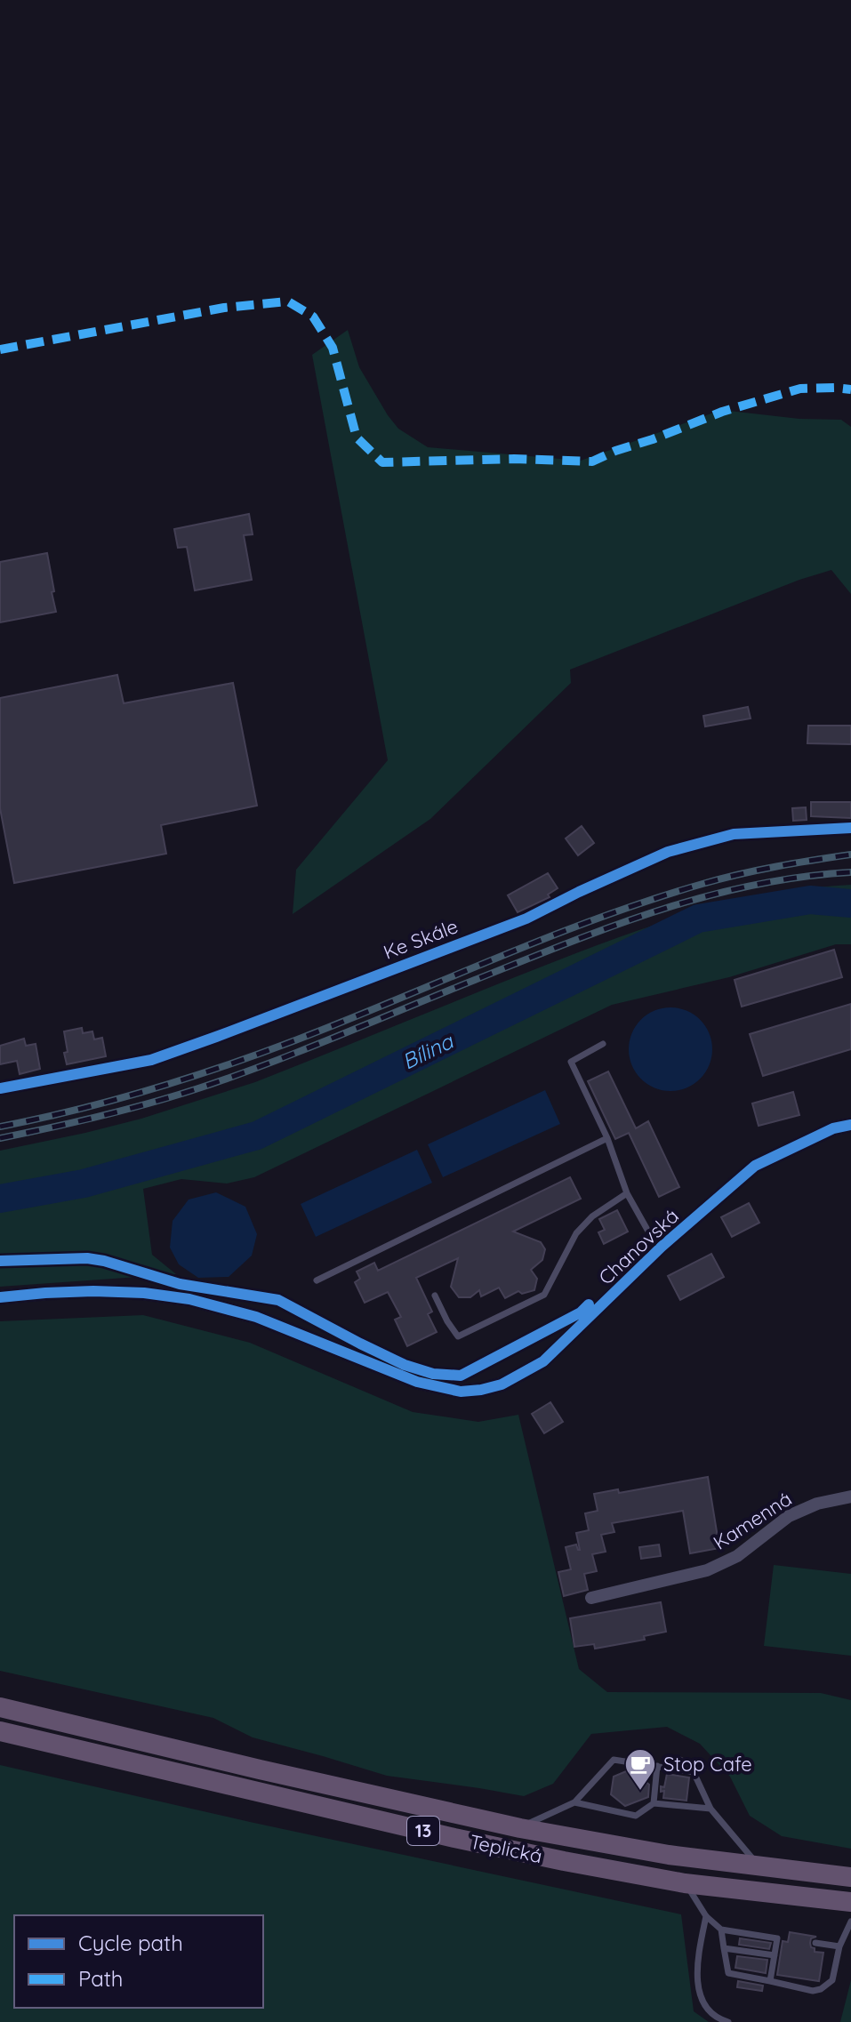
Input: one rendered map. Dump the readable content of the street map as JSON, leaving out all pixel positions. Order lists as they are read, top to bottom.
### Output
{
  "streets": {
    "highway": ["13", "Teplická"],
    "street": ["Ke Skále", "Chanovská", "Kamenná"]
  },
  "water": ["Bílina"],
  "places": {
    "cafe": ["Stop Cafe"]
  },
  "legend": ["Cycle path", "Path"]
}
